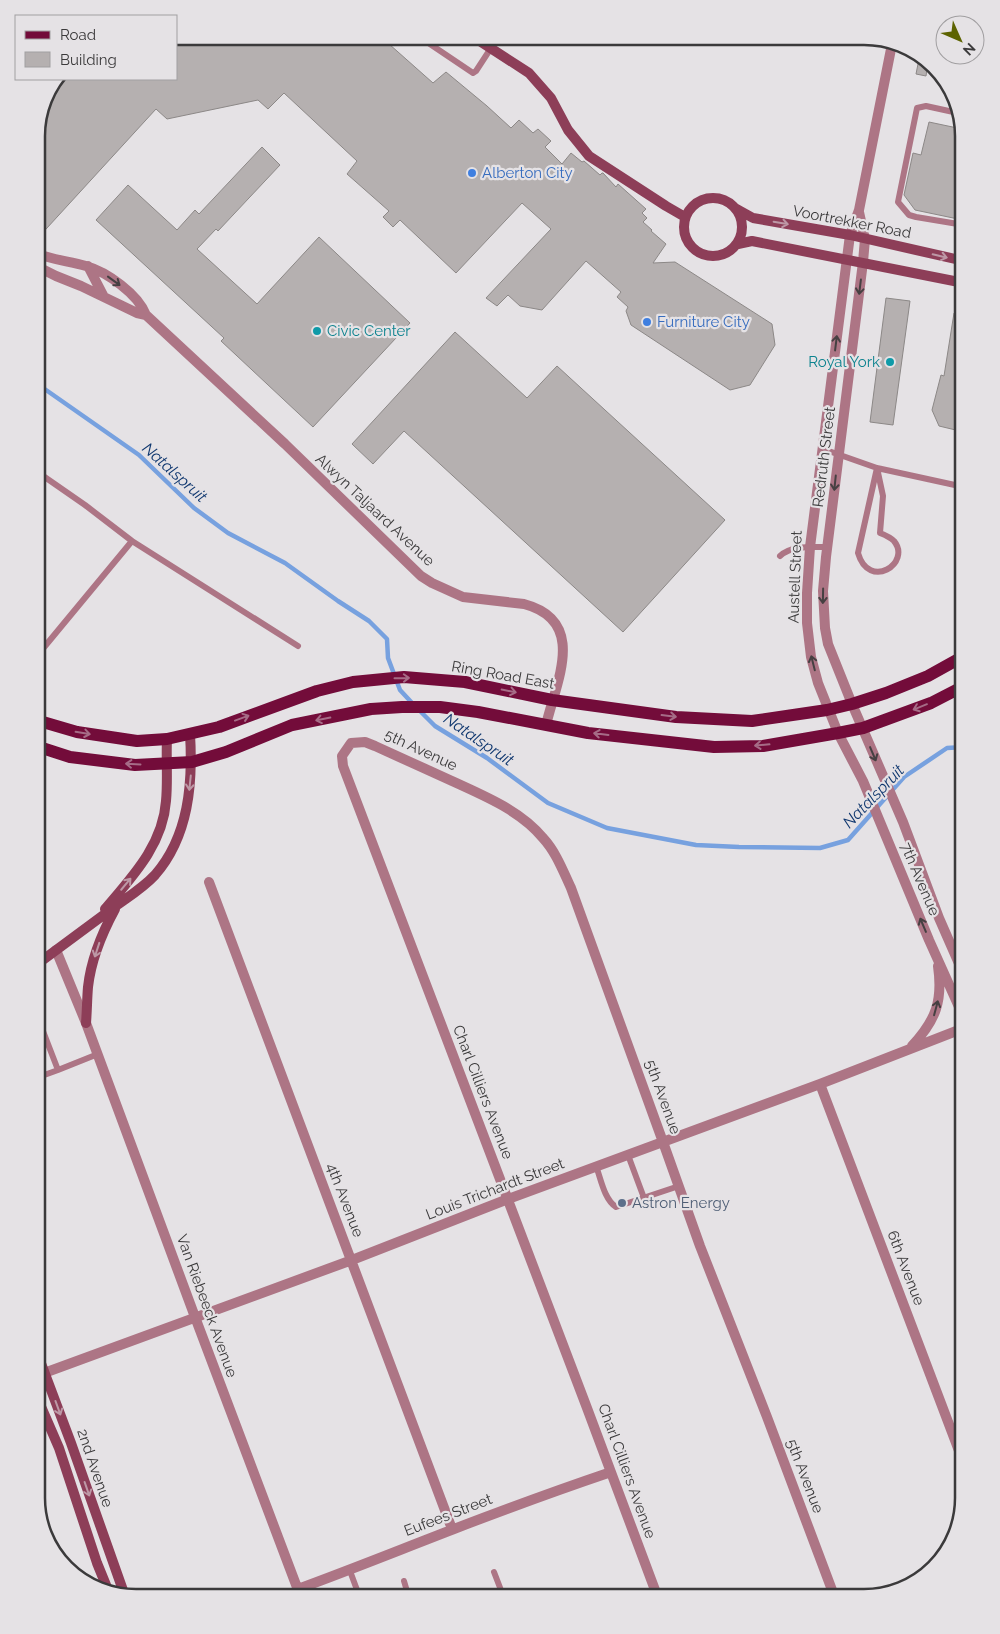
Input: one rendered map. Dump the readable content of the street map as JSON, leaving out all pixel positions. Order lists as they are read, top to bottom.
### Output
{
  "streets": {
    "main road": ["Voortrekker Road", "Ring Road East", "2nd Avenue"],
    "street": [
      "Redruth Street",
      "Alwyn Taljaard Avenue",
      "Austell Street",
      "5th Avenue",
      "7th Avenue",
      "Charl Cilliers Avenue",
      "Louis Trichardt Street",
      "4th Avenue",
      "6th Avenue",
      "Van Riebeeck Avenue",
      "Eufees Street"
    ]
  },
  "crossings": [
    ["Voortrekker Road", "Redruth Street"],
    ["Voortrekker Road", "Austell Street"],
    ["Redruth Street", "Austell Street"],
    ["Redruth Street", "Ring Road East"],
    ["Redruth Street", "7th Avenue"],
    ["Alwyn Taljaard Avenue", "Ring Road East"],
    ["Austell Street", "Ring Road East"],
    ["Austell Street", "7th Avenue"],
    ["5th Avenue", "Charl Cilliers Avenue"],
    ["5th Avenue", "Louis Trichardt Street"],
    ["Charl Cilliers Avenue", "Louis Trichardt Street"],
    ["Charl Cilliers Avenue", "Eufees Street"],
    ["Louis Trichardt Street", "4th Avenue"],
    ["Louis Trichardt Street", "6th Avenue"],
    ["Louis Trichardt Street", "Van Riebeeck Avenue"],
    ["4th Avenue", "Eufees Street"]
  ],
  "one_way": ["Redruth Street", "Austell Street"],
  "water": ["Natalspruit"],
  "places": [
    "Alberton City",
    "Furniture City",
    "Civic Center",
    "Royal York",
    "Astron Energy"
  ],
  "legend": ["Road", "Building"],
  "north": "bottom right"
}
